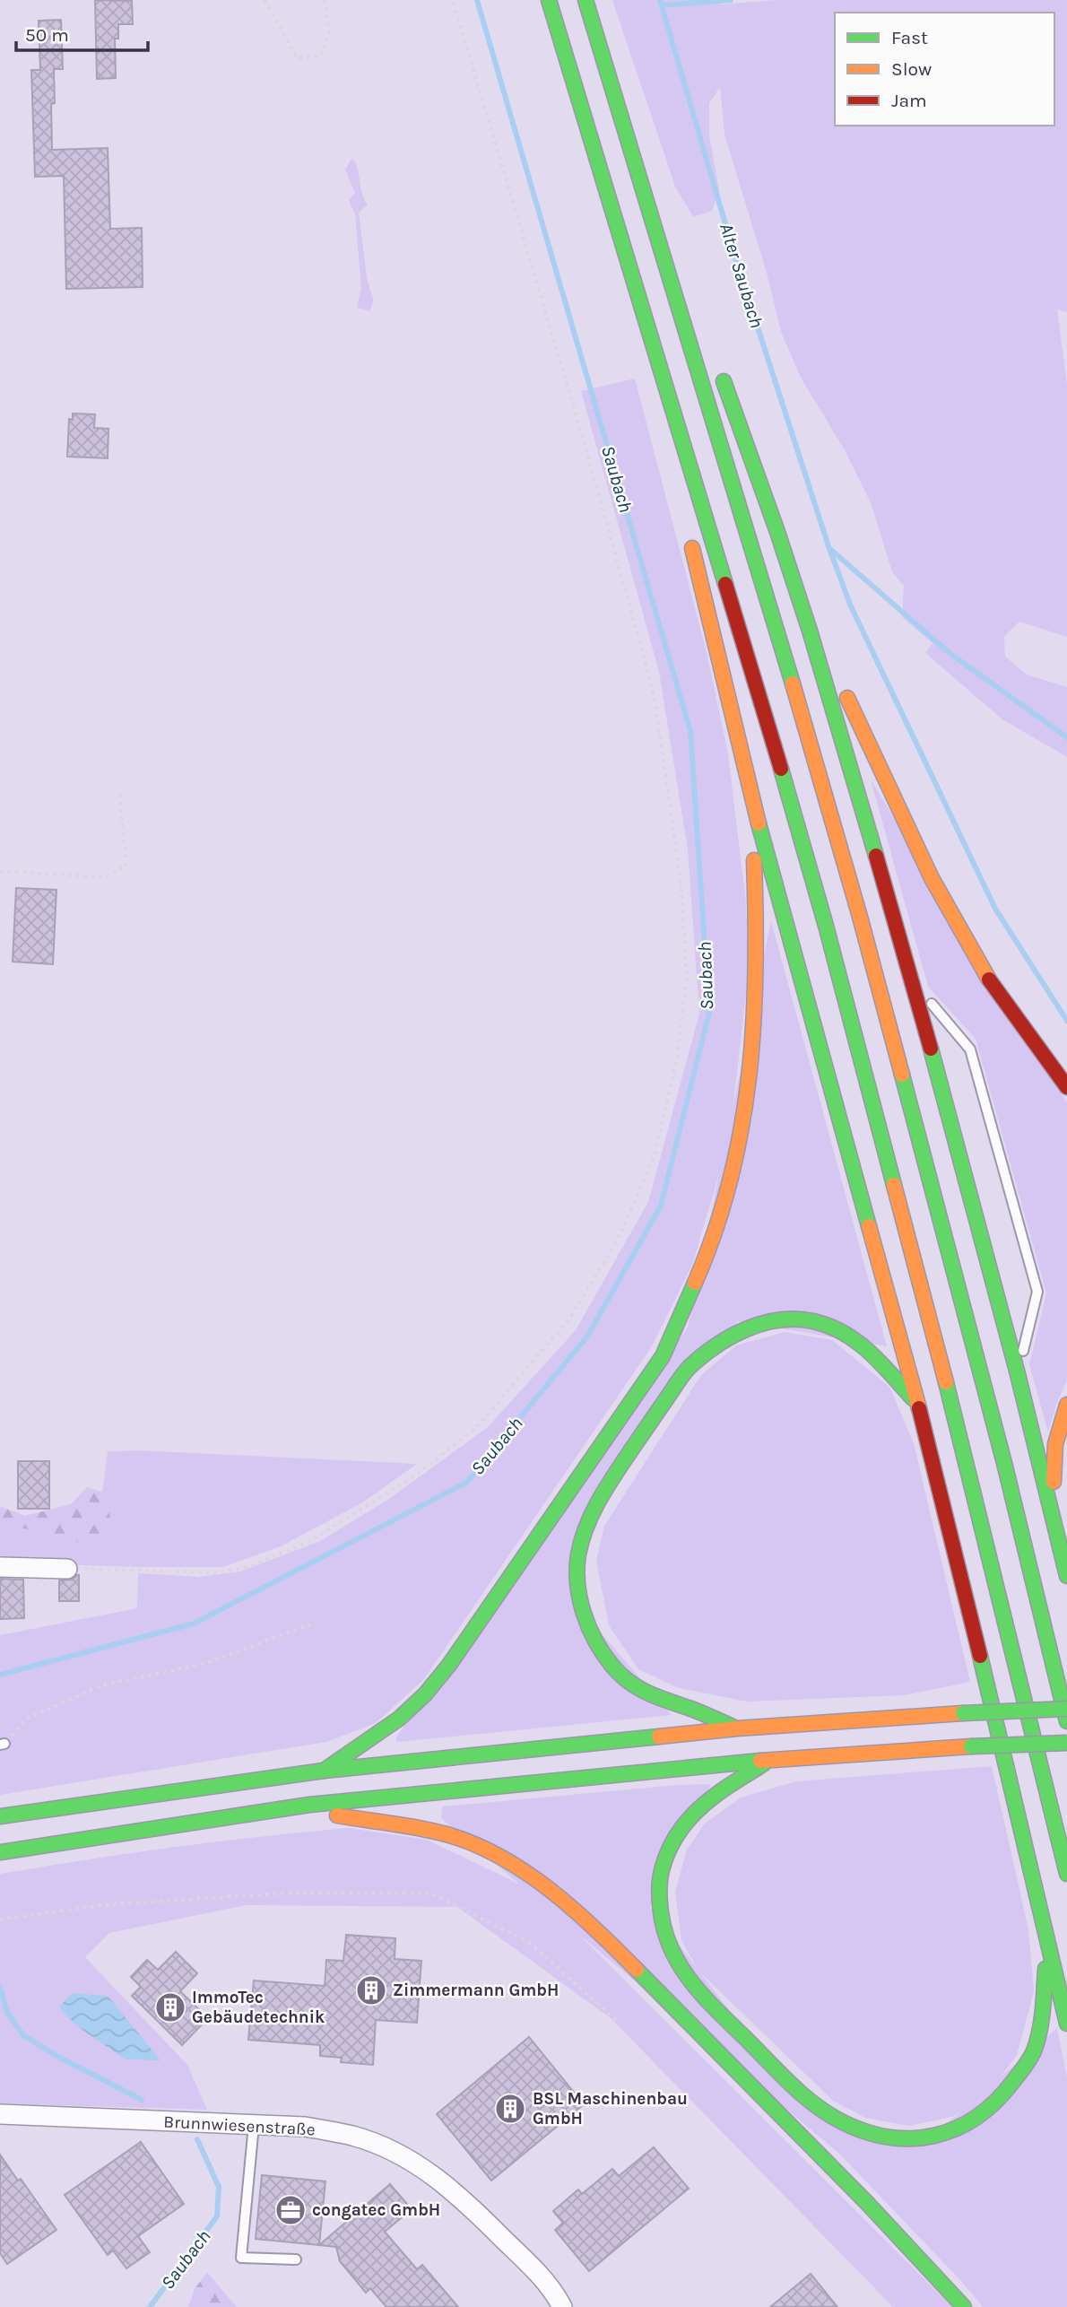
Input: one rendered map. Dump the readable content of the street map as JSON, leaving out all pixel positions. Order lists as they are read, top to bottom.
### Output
{
  "streets": {
    "street": ["Brunnwiesenstraße"]
  },
  "water": ["Alter Saubach", "Saubach"],
  "places": {
    "building": ["Zimmermann GmbH", "ImmoTec Gebäudetechnik", "BSL Maschinenbau GmbH"],
    "office": ["congatec GmbH"]
  },
  "legend": ["Fast", "Slow", "Jam"],
  "scale_bar": "50 m"
}
